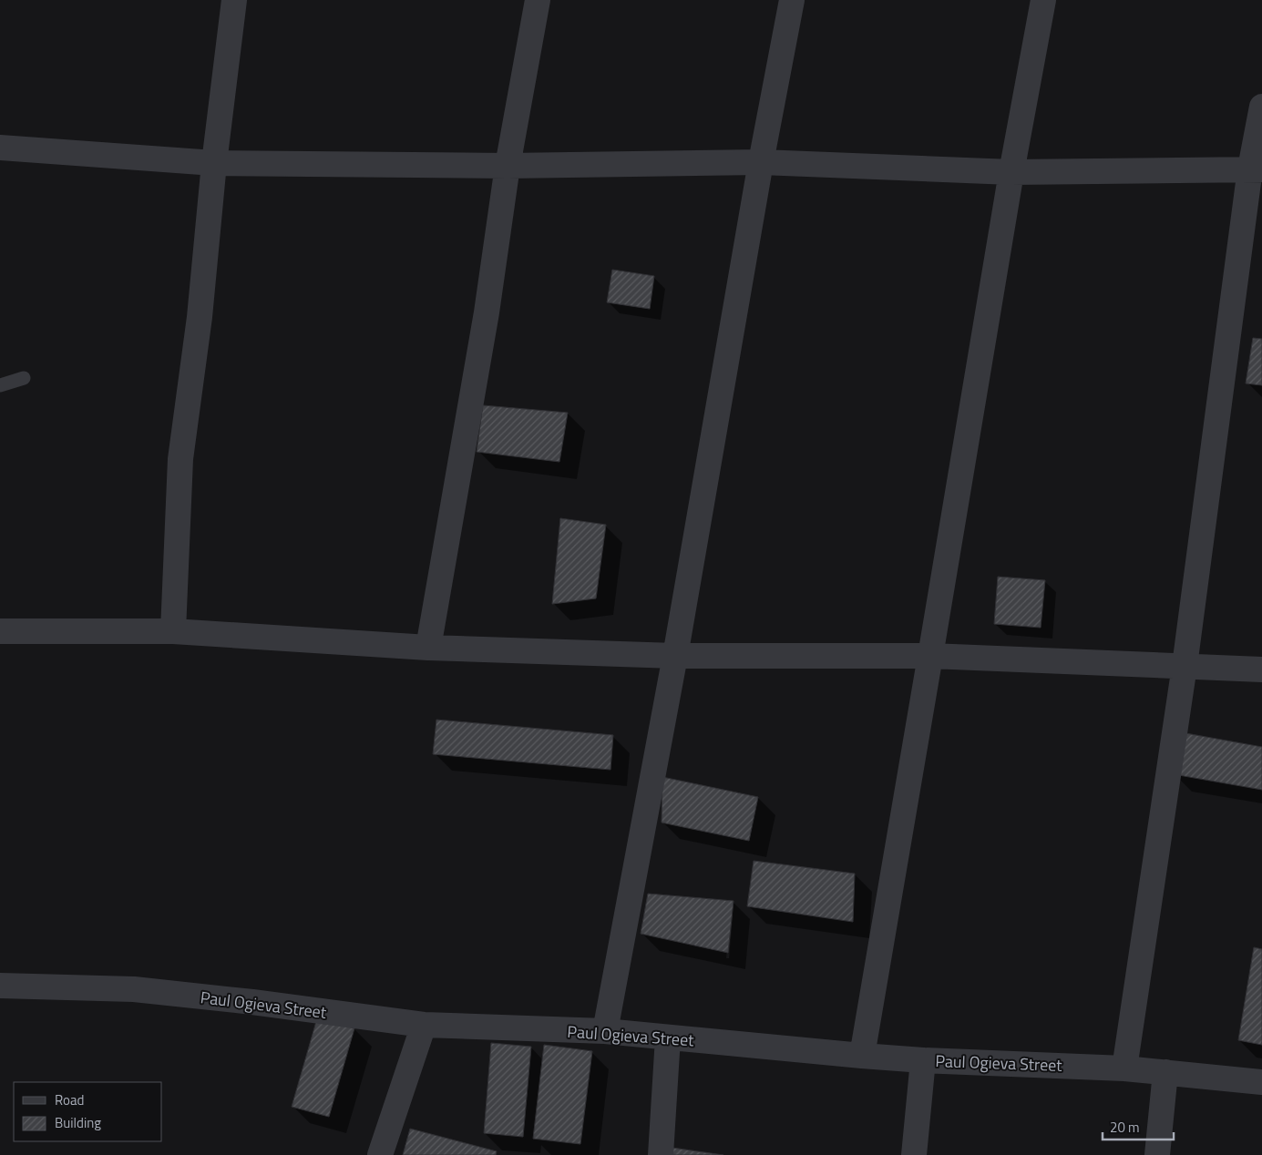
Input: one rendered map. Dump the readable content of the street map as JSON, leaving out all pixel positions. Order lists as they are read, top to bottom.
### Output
{
  "streets": {
    "street": ["Paul Ogieva Street"]
  },
  "legend": ["Road", "Building"],
  "scale_bar": "20 m"
}
